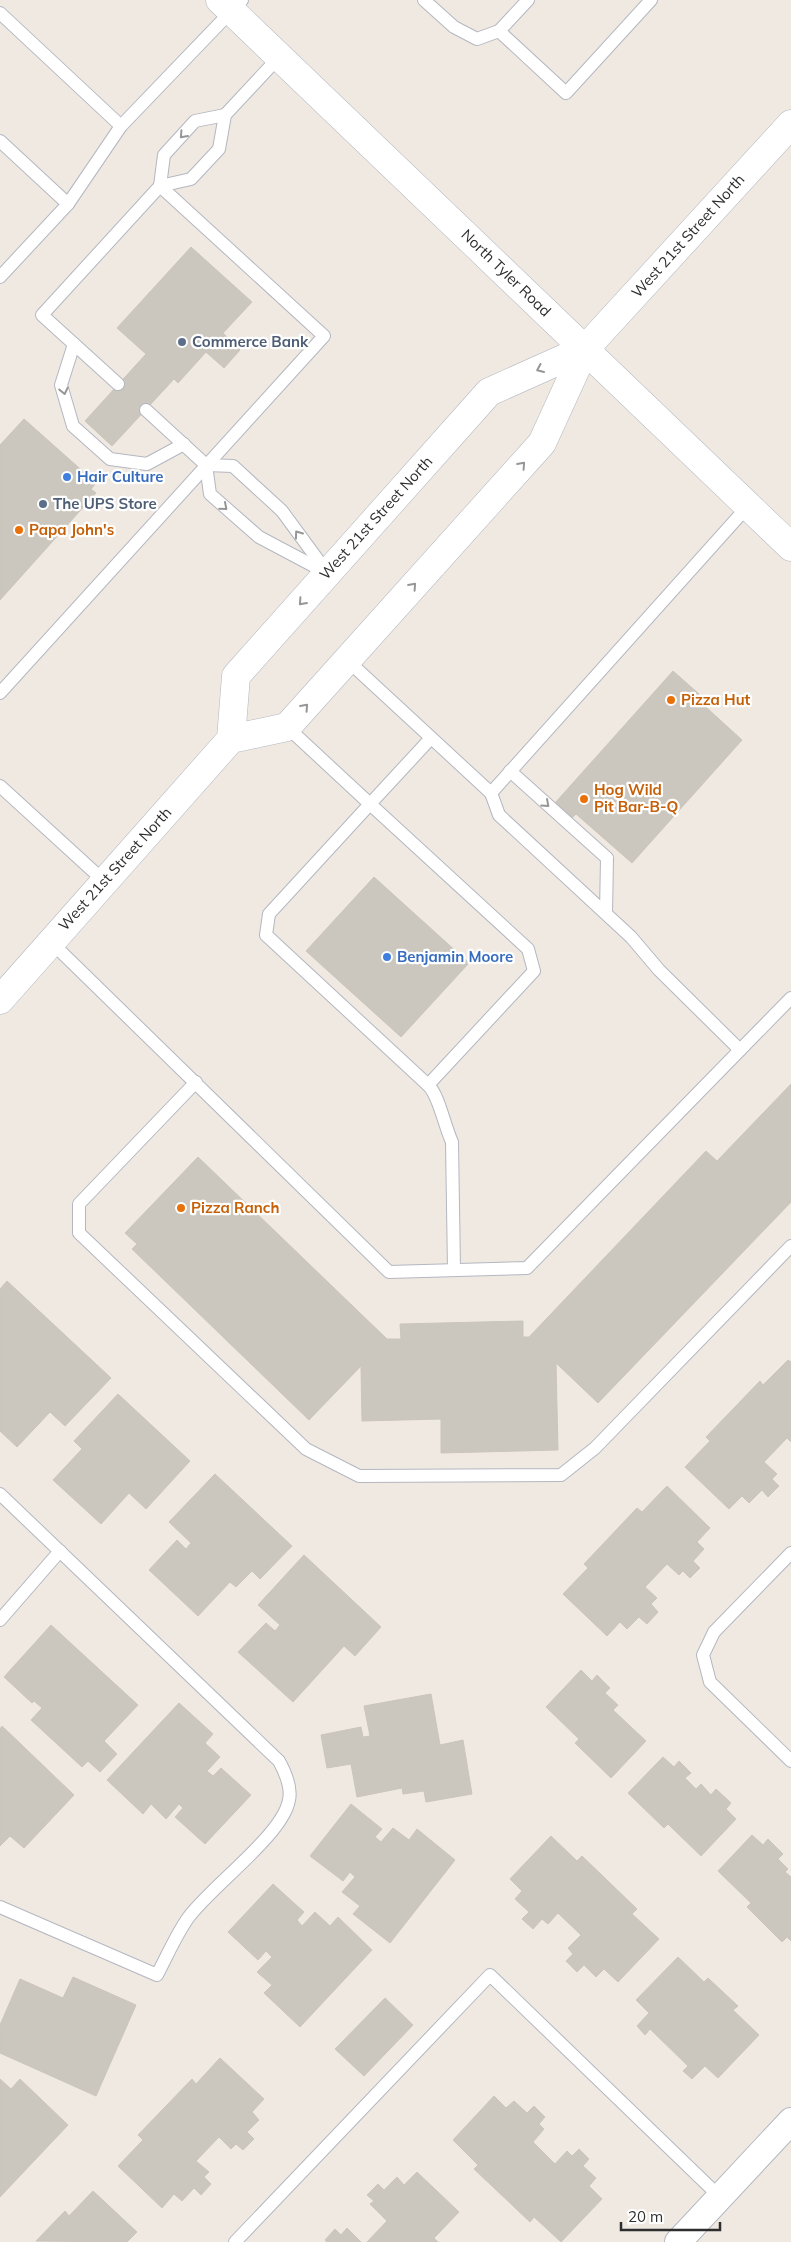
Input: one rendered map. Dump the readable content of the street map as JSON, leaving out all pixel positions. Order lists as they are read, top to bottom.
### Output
{
  "streets": {
    "main road": ["West 21st Street North", "North Tyler Road"]
  },
  "crossings": [
    ["West 21st Street North", "North Tyler Road"]
  ],
  "places": [
    "Commerce Bank",
    "Hair Culture",
    "The UPS Store",
    "Papa John's",
    "Pizza Hut",
    "Hog Wild Pit Bar-B-Q",
    "Benjamin Moore",
    "Pizza Ranch"
  ],
  "scale_bar": "20 m"
}
